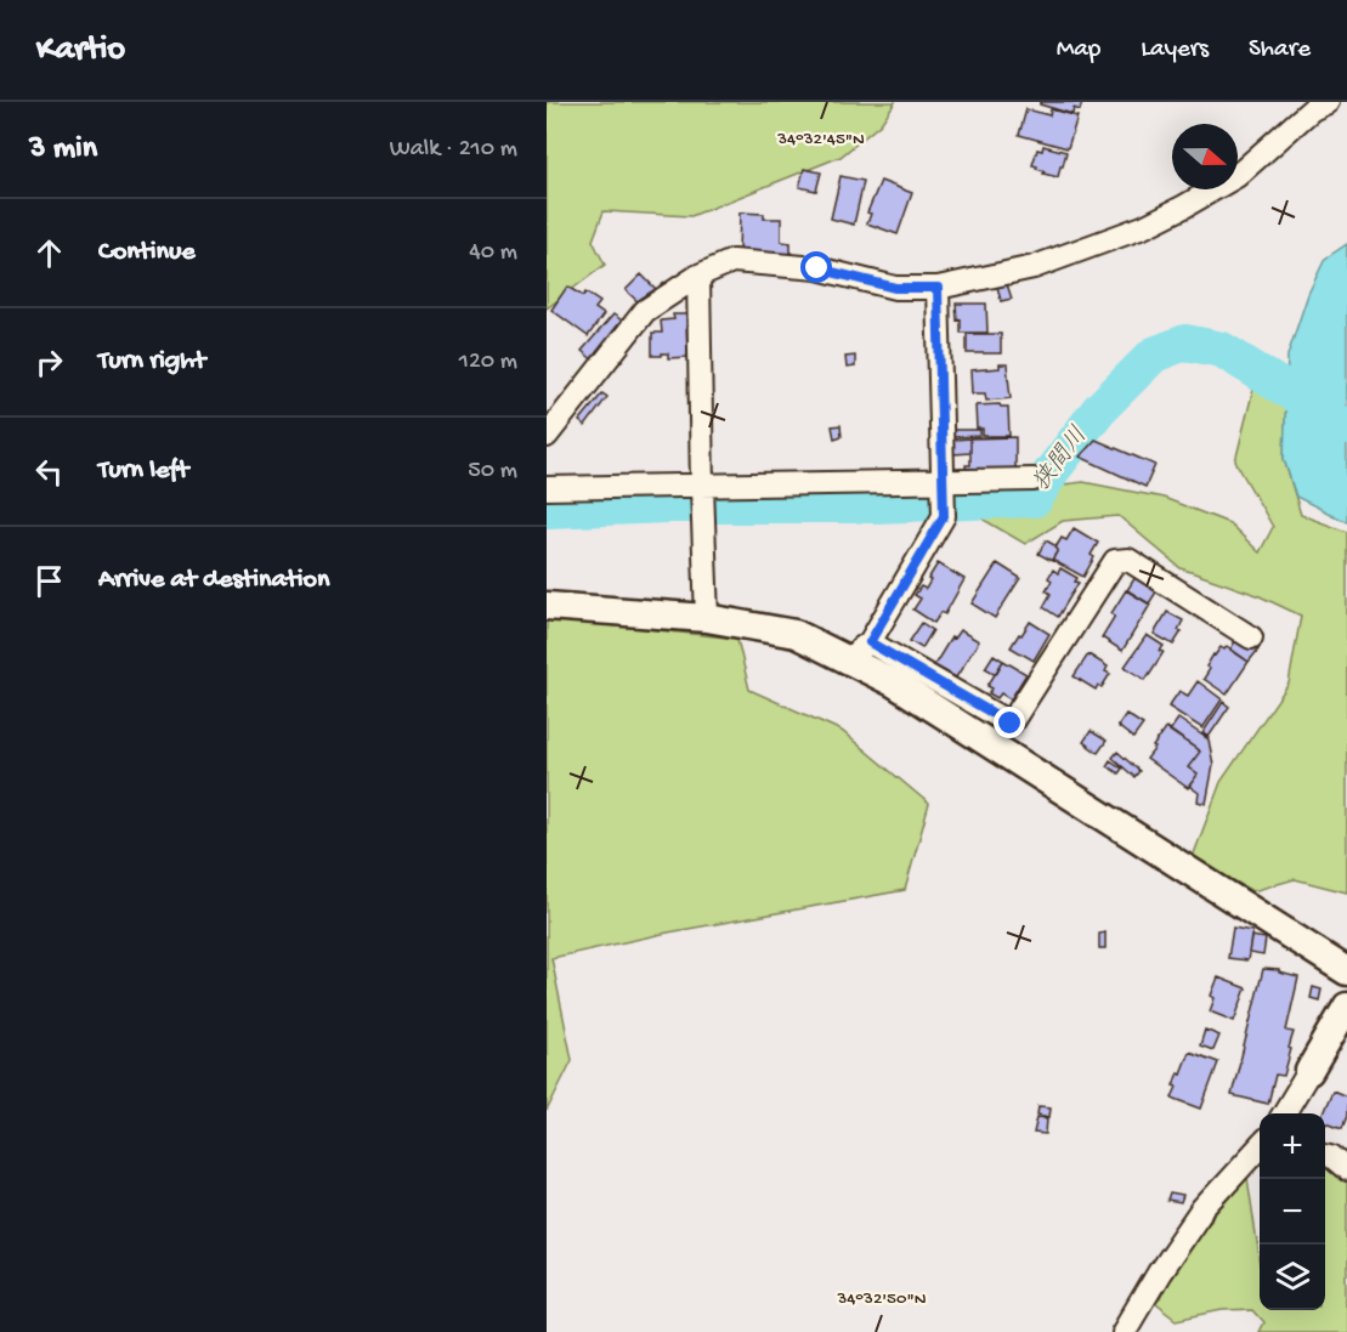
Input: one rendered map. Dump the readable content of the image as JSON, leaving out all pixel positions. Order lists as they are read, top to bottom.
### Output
{
  "water": ["狭間川"],
  "north": "right",
  "page": {
    "header": "Kartio",
    "nav": ["Map", "Layers", "Share"],
    "heading": ["3 min", "Walk · 210 m"],
    "list": [
      ["Continue", "40 m"],
      ["Turn right", "120 m"],
      ["Turn left", "50 m"],
      "Arrive at destination"
    ],
    "map_buttons": ["+", "−"]
  },
  "coordinates": ["34°32'45\"N", "34°32'50\"N"]
}
